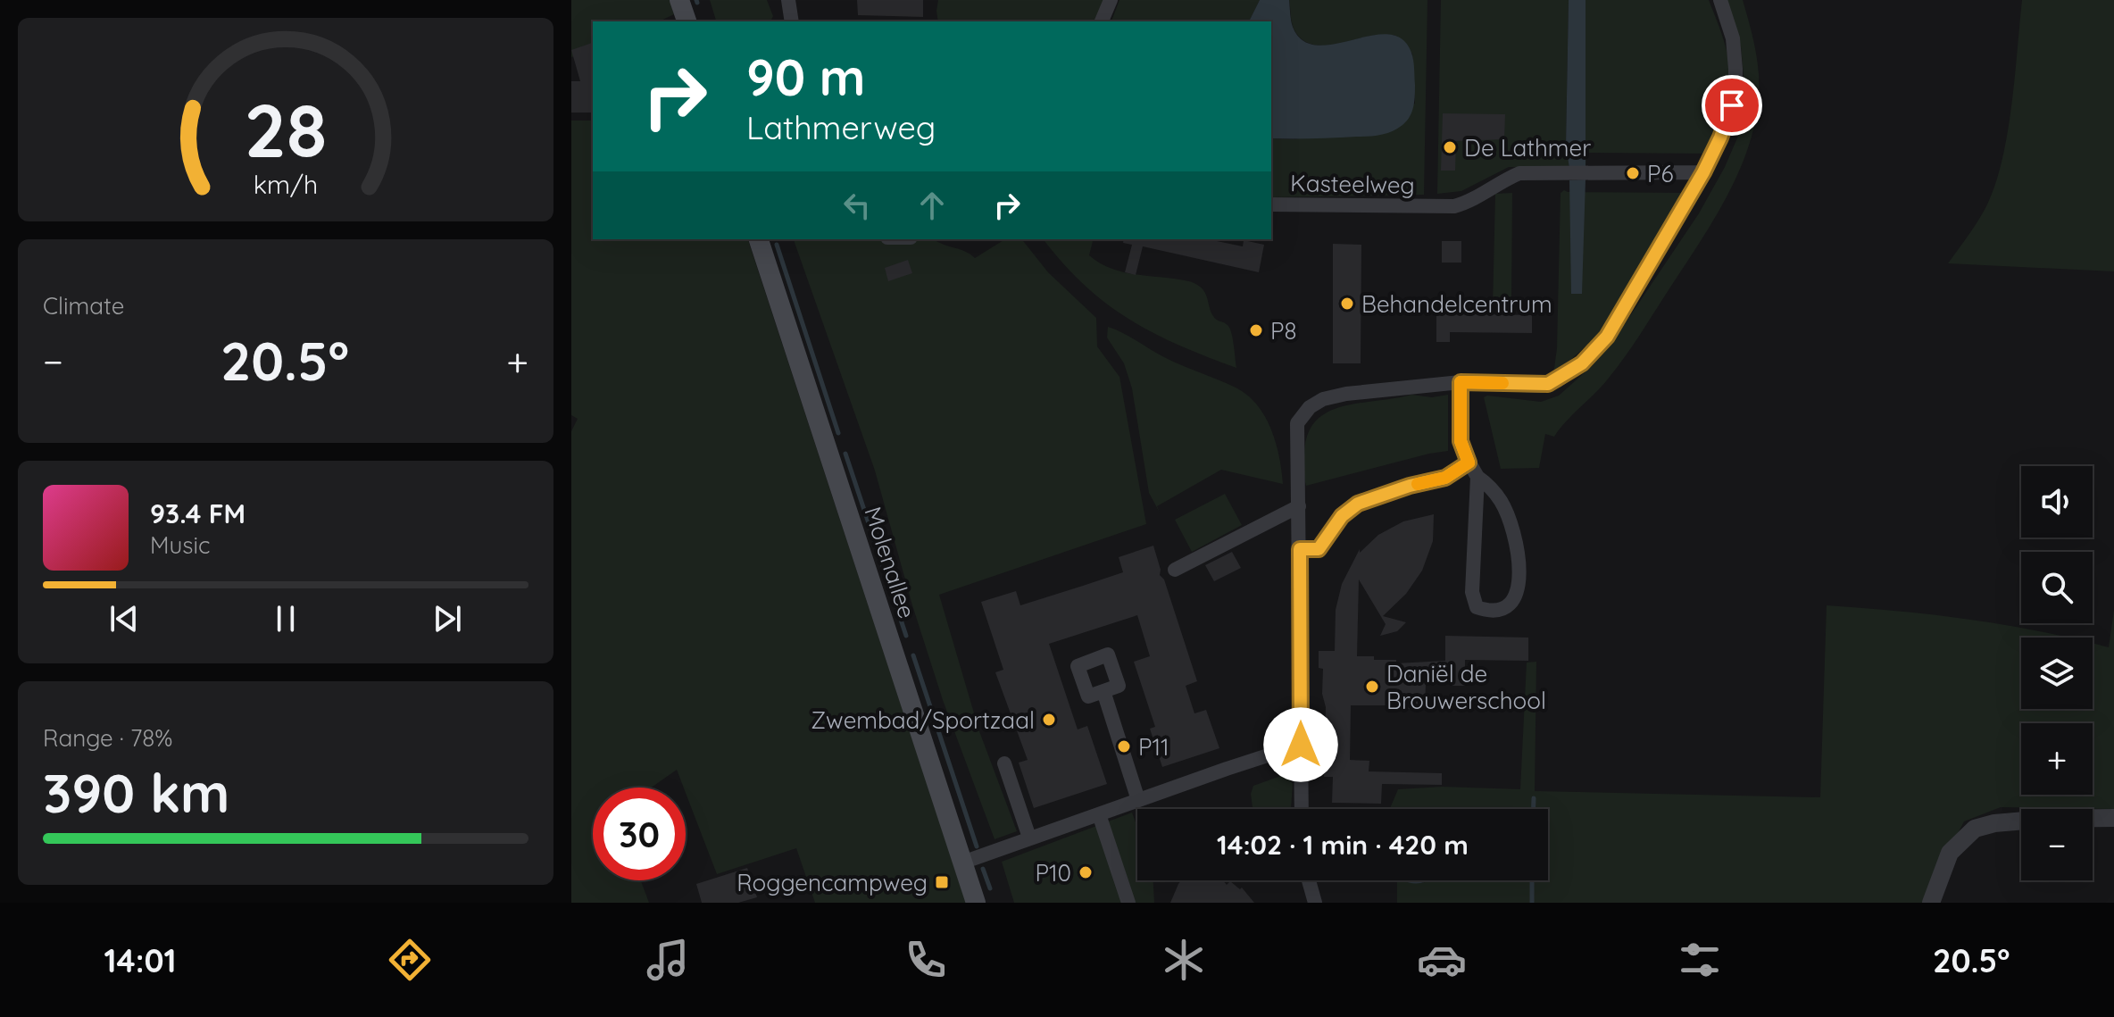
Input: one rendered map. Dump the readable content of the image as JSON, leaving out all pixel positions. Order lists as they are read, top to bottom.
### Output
{
  "streets": {
    "main road": ["Molenallee"],
    "street": ["Kasteelweg"]
  },
  "places": {
    "other": [
      "De Lathmer",
      "P6",
      "Behandelcentrum",
      "P8",
      "Daniël de Brouwerschool",
      "Zwembad/Sportzaal",
      "P11",
      "P10"
    ],
    "transit": ["Roggencampweg"]
  },
  "page": {
    "turn": ["90 m", "Lathmerweg"],
    "tile": [
      "Climate",
      ["Range · 78%", "390 km"]
    ],
    "heat": ["−", "20.5°", "+"],
    "map_buttons": ["+", "−"],
    "song": ["93.4 FM", "Music"],
    "limit": "30",
    "trip": "14:02 · 1 min · 420 m",
    "tabs": ["14:01", "20.5°"],
    "gauge": ["28", "km/h"]
  }
}
